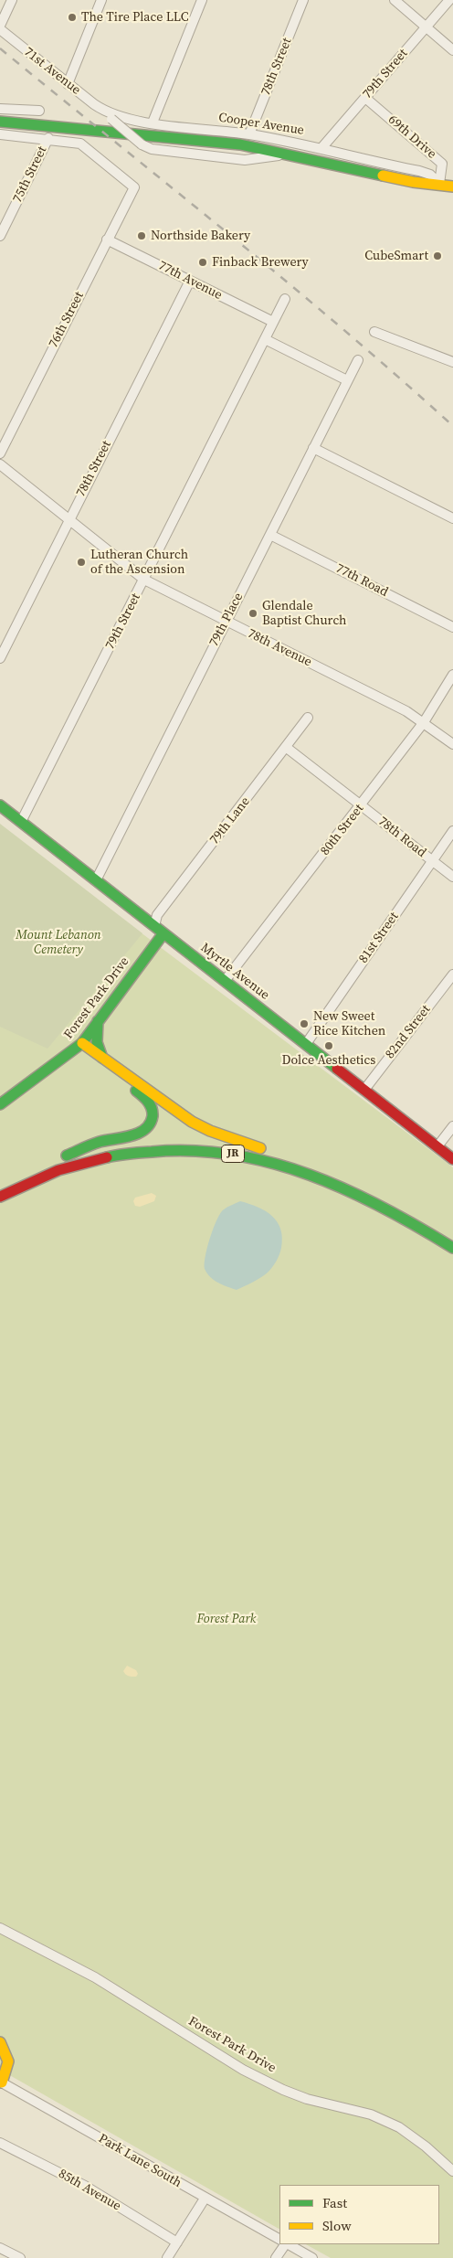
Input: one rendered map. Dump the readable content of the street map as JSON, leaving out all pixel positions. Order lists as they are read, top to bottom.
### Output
{
  "streets": {
    "main road": [
      "Cooper Avenue",
      "Myrtle Avenue",
      "Forest Park Drive",
      "JR"
    ],
    "street": [
      "78th Street",
      "71st Avenue",
      "79th Street",
      "69th Drive",
      "75th Street",
      "77th Avenue",
      "76th Street",
      "77th Road",
      "79th Place",
      "78th Avenue",
      "79th Lane",
      "80th Street",
      "78th Road",
      "81st Street",
      "82nd Street",
      "Park Lane South",
      "85th Avenue"
    ]
  },
  "crossings": [
    ["78th Street", "Cooper Avenue"],
    ["78th Street", "77th Avenue"],
    ["78th Street", "78th Avenue"],
    ["71st Avenue", "Cooper Avenue"],
    ["79th Street", "Cooper Avenue"],
    ["79th Street", "69th Drive"],
    ["79th Street", "77th Avenue"],
    ["79th Street", "78th Avenue"],
    ["79th Street", "Myrtle Avenue"],
    ["Cooper Avenue", "69th Drive"],
    ["75th Street", "76th Street"],
    ["77th Avenue", "76th Street"],
    ["77th Road", "79th Place"],
    ["79th Place", "78th Avenue"],
    ["79th Place", "Myrtle Avenue"],
    ["78th Avenue", "80th Street"],
    ["79th Lane", "78th Road"],
    ["79th Lane", "Myrtle Avenue"],
    ["80th Street", "78th Road"],
    ["80th Street", "Myrtle Avenue"],
    ["78th Road", "81st Street"],
    ["81st Street", "Myrtle Avenue"],
    ["Myrtle Avenue", "Forest Park Drive"],
    ["Myrtle Avenue", "82nd Street"]
  ],
  "parks": ["Mount Lebanon Cemetery", "Forest Park"],
  "places": [
    "The Tire Place LLC",
    "Northside Bakery",
    "CubeSmart",
    "Finback Brewery",
    "Lutheran Church of the Ascension",
    "Glendale Baptist Church",
    "New Sweet Rice Kitchen",
    "Dolce Aesthetics"
  ],
  "legend": ["Fast", "Slow"]
}
